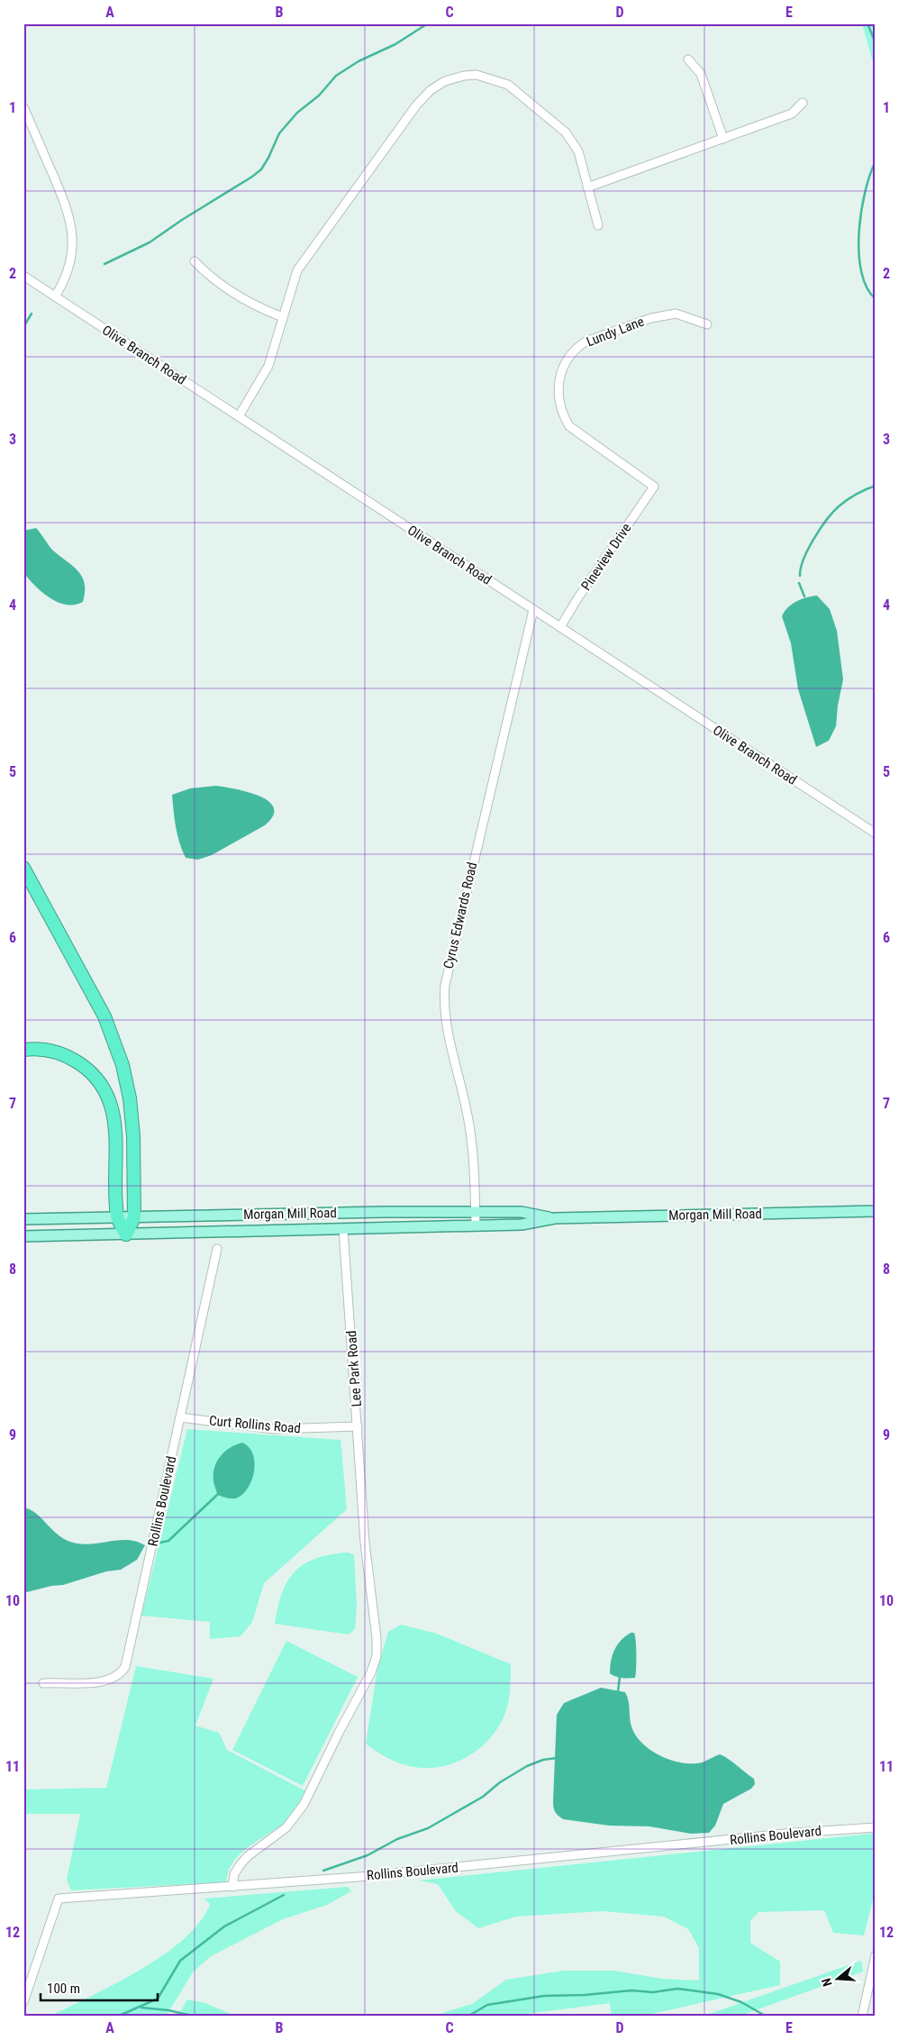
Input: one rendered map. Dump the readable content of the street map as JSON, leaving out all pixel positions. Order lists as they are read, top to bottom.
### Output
{
  "streets": {
    "main road": ["Morgan Mill Road"],
    "street": [
      "Lundy Lane",
      "Olive Branch Road",
      "Pineview Drive",
      "Cyrus Edwards Road",
      "Lee Park Road",
      "Curt Rollins Road",
      "Rollins Boulevard"
    ]
  },
  "crossings": [
    ["Lundy Lane", "Pineview Drive"],
    ["Olive Branch Road", "Pineview Drive"],
    ["Olive Branch Road", "Cyrus Edwards Road"],
    ["Cyrus Edwards Road", "Morgan Mill Road"],
    ["Morgan Mill Road", "Lee Park Road"],
    ["Lee Park Road", "Curt Rollins Road"],
    ["Lee Park Road", "Rollins Boulevard"],
    ["Curt Rollins Road", "Rollins Boulevard"]
  ],
  "scale_bar": "100 m",
  "north": "left",
  "grid": {
    "columns": [
      "A",
      "B",
      "C",
      "D",
      "E"
    ],
    "rows": [
      "1",
      "2",
      "3",
      "4",
      "5",
      "6",
      "7",
      "8",
      "9",
      "10",
      "11",
      "12"
    ]
  }
}
